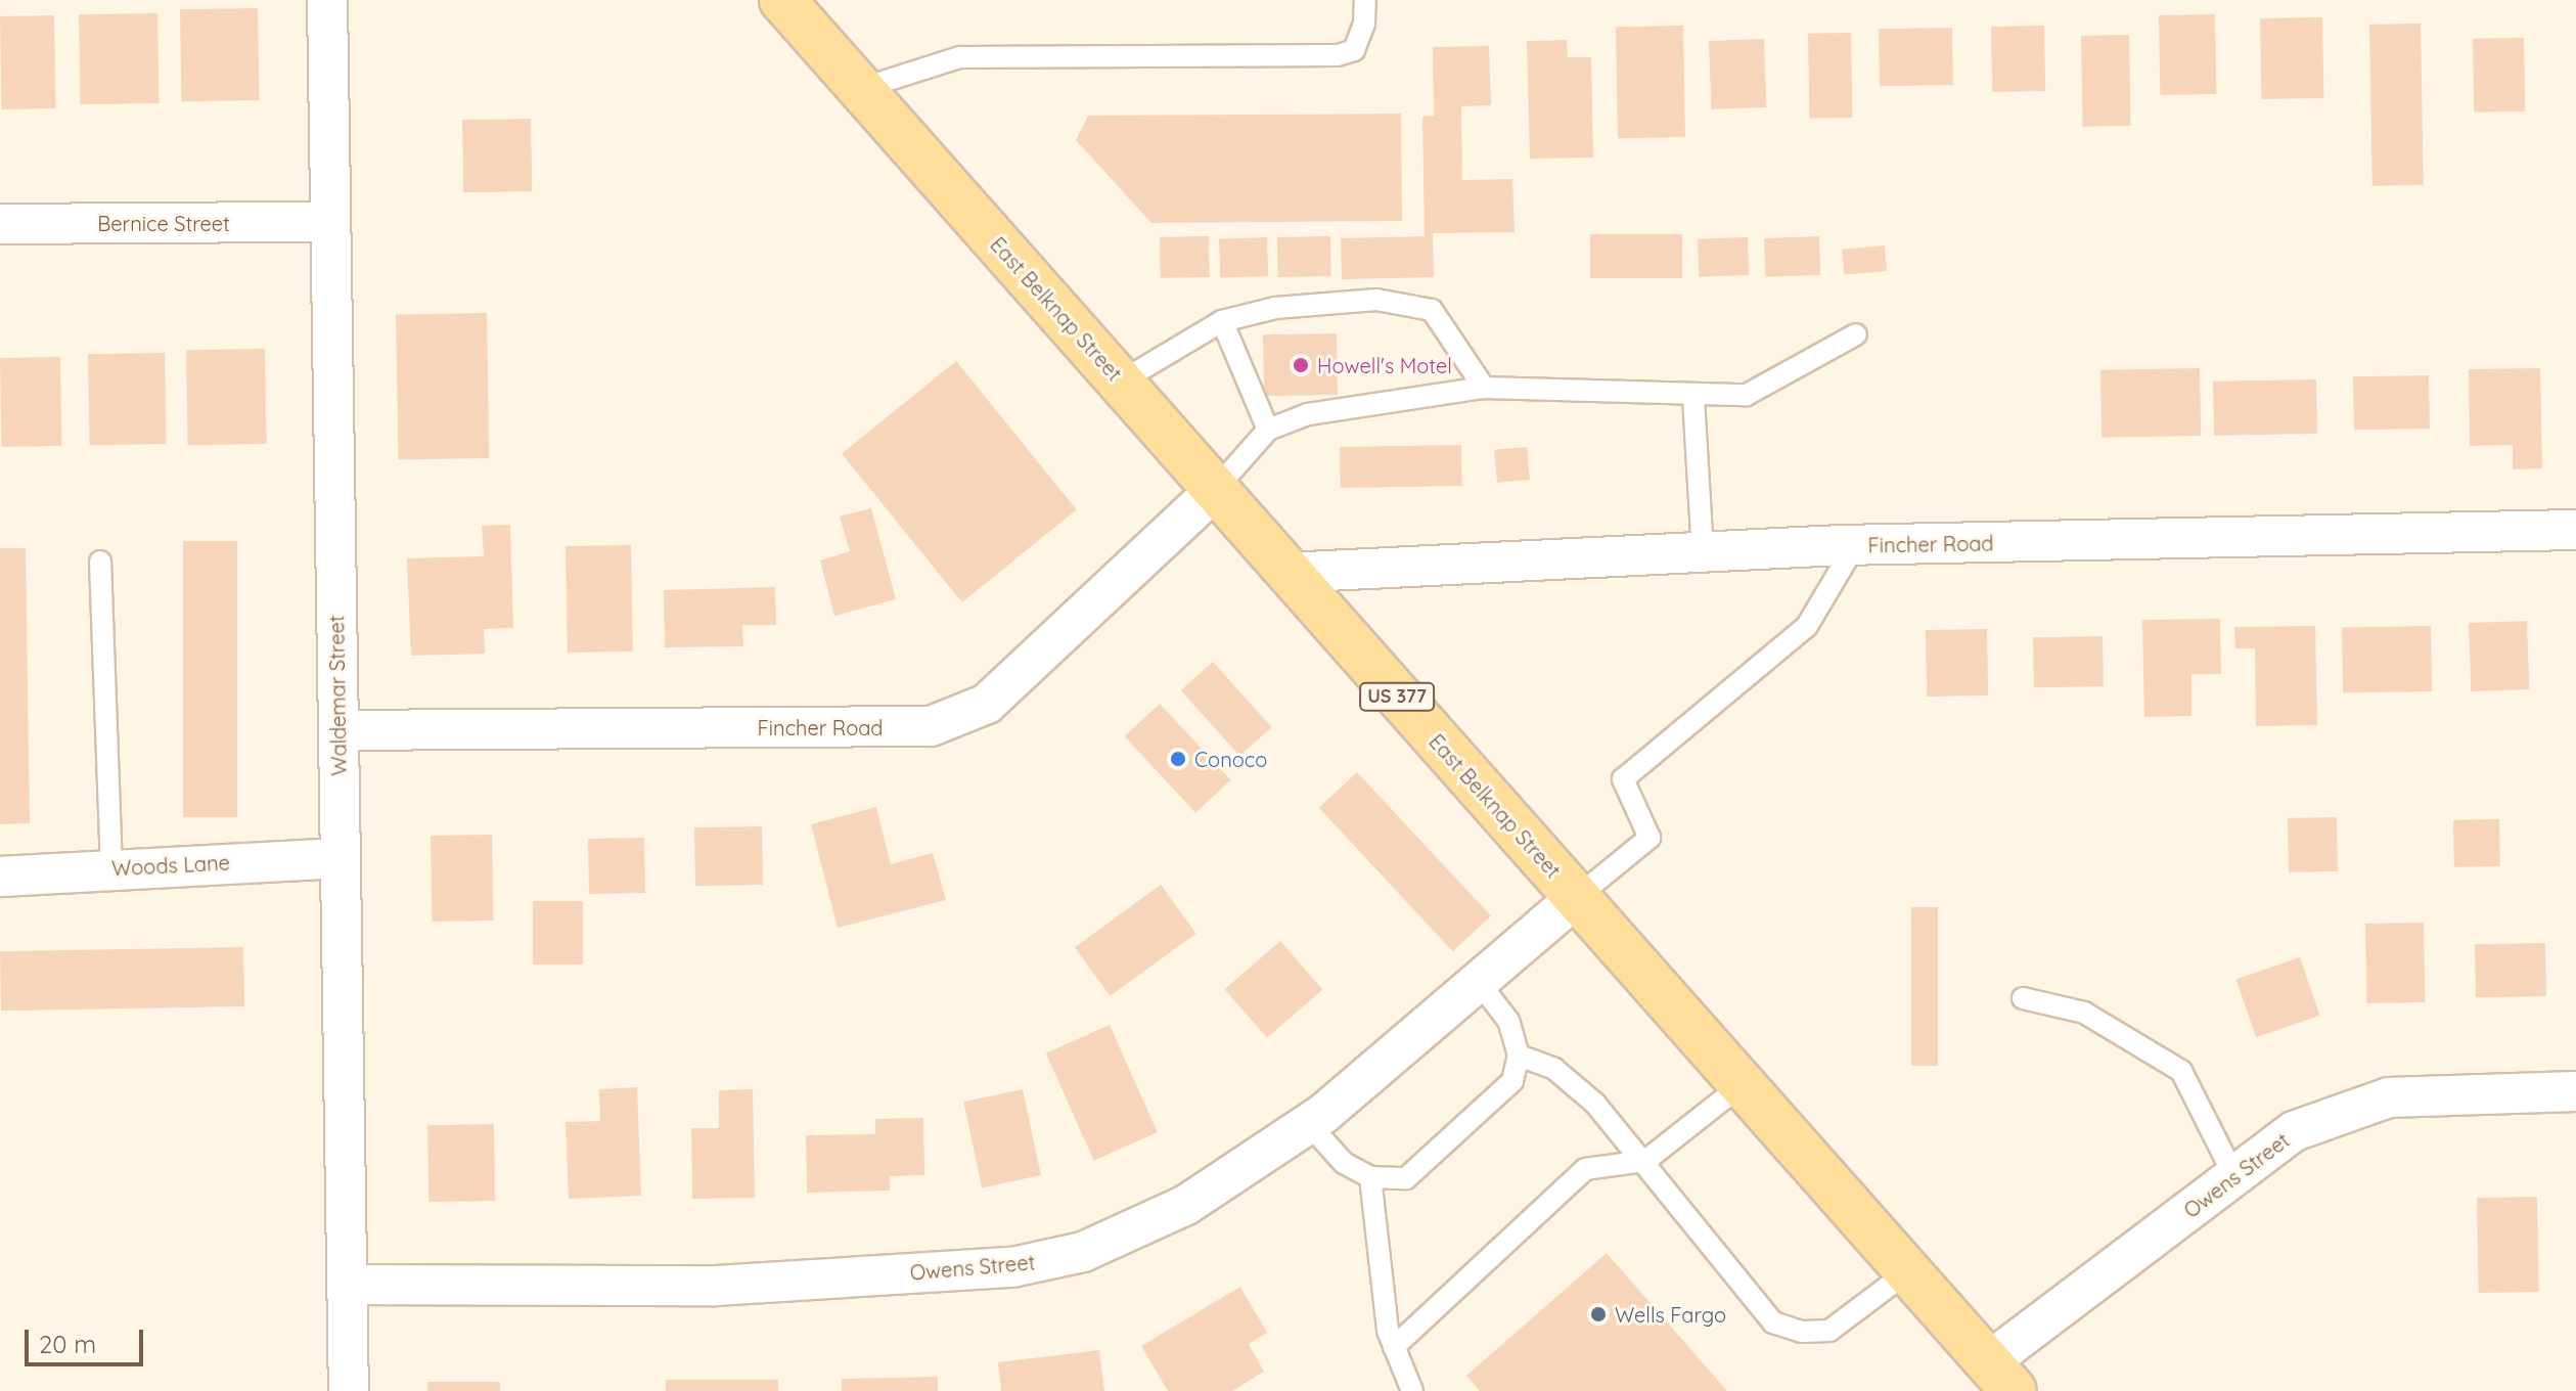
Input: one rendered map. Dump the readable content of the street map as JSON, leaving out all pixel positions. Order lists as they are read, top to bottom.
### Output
{
  "streets": {
    "main road": ["East Belknap Street", "US 377"],
    "street": [
      "Bernice Street",
      "Fincher Road",
      "Waldemar Street",
      "Woods Lane",
      "Owens Street"
    ]
  },
  "crossings": [
    ["Bernice Street", "Waldemar Street"],
    ["East Belknap Street", "Fincher Road"],
    ["East Belknap Street", "Owens Street"],
    ["Fincher Road", "Waldemar Street"],
    ["Waldemar Street", "Woods Lane"],
    ["Waldemar Street", "Owens Street"]
  ],
  "places": ["Howell's Motel", "Conoco", "Wells Fargo"],
  "scale_bar": "20 m"
}
